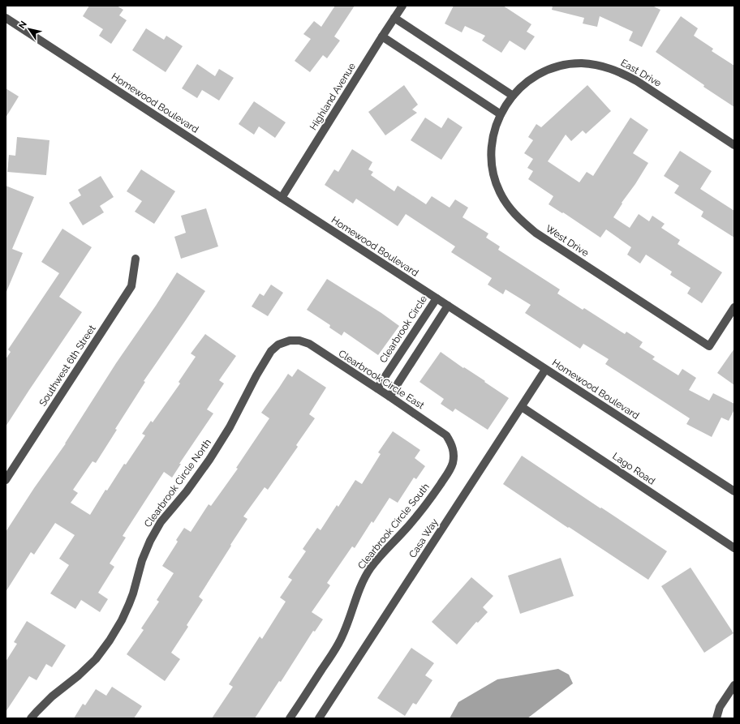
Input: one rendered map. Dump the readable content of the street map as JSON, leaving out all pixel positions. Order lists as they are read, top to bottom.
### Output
{
  "streets": {
    "street": [
      "East Drive",
      "Highland Avenue",
      "Homewood Boulevard",
      "West Drive",
      "Clearbrook Circle",
      "Southwest 6th Street",
      "Clearbrook Circle East",
      "Lago Road",
      "Clearbrook Circle North",
      "Clearbrook Circle South",
      "Casa Way"
    ]
  },
  "crossings": [
    ["East Drive", "West Drive"],
    ["Highland Avenue", "Homewood Boulevard"],
    ["Homewood Boulevard", "Clearbrook Circle"],
    ["Homewood Boulevard", "Casa Way"],
    ["Clearbrook Circle", "Clearbrook Circle East"],
    ["Clearbrook Circle East", "Clearbrook Circle North"],
    ["Clearbrook Circle East", "Clearbrook Circle South"],
    ["Lago Road", "Casa Way"]
  ],
  "north": "top left"
}
